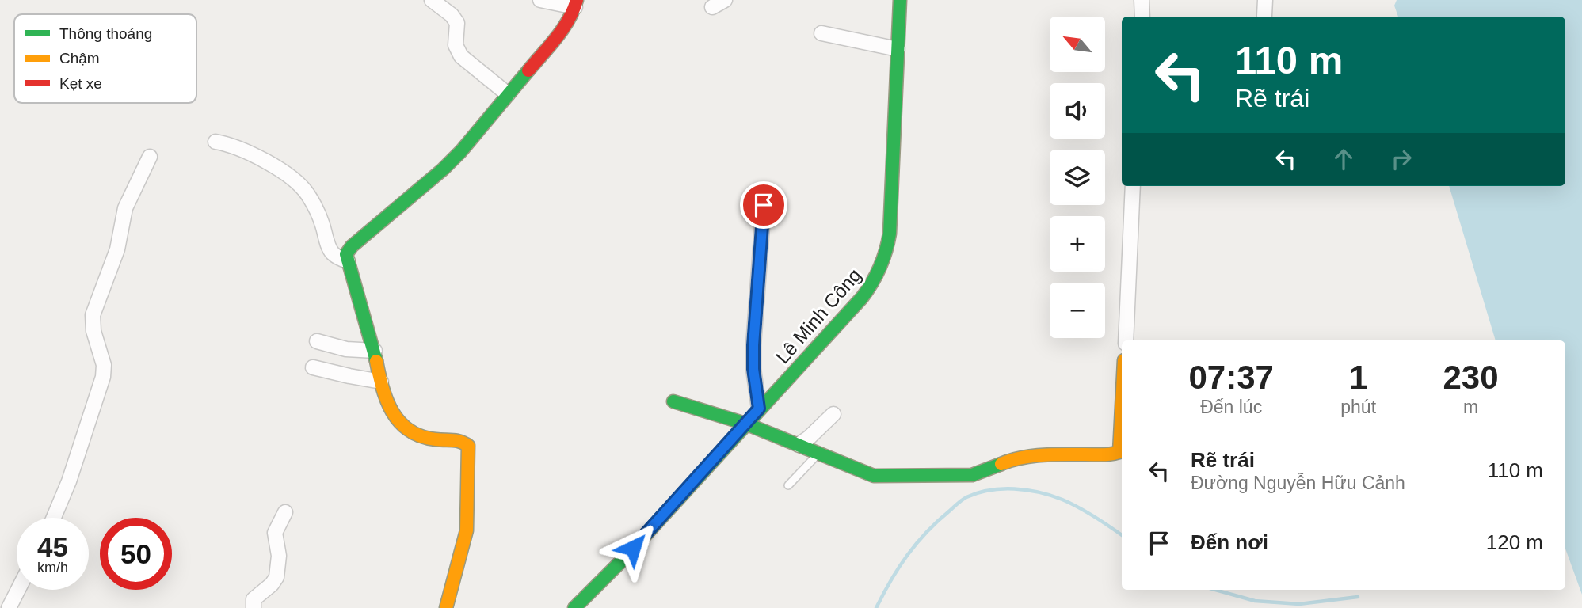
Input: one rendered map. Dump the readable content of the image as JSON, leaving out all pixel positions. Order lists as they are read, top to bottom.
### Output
{
  "streets": {
    "street": ["Lê Minh Công"]
  },
  "legend": ["Thông thoáng", "Chậm", "Kẹt xe"],
  "north": "top left",
  "page": {
    "map_buttons": ["+", "−"],
    "turn": ["110 m", "Rẽ trái"],
    "eta": [
      "07:37",
      "Đến lúc",
      "1",
      "phút",
      "230",
      "m"
    ],
    "list": [
      {
        "name": "Rẽ trái",
        "note": "Đường Nguyễn Hữu Cảnh",
        "value": "110 m"
      },
      {
        "name": "Đến nơi",
        "value": "120 m"
      }
    ],
    "speed": "45 km/h",
    "limit": "50"
  }
}
